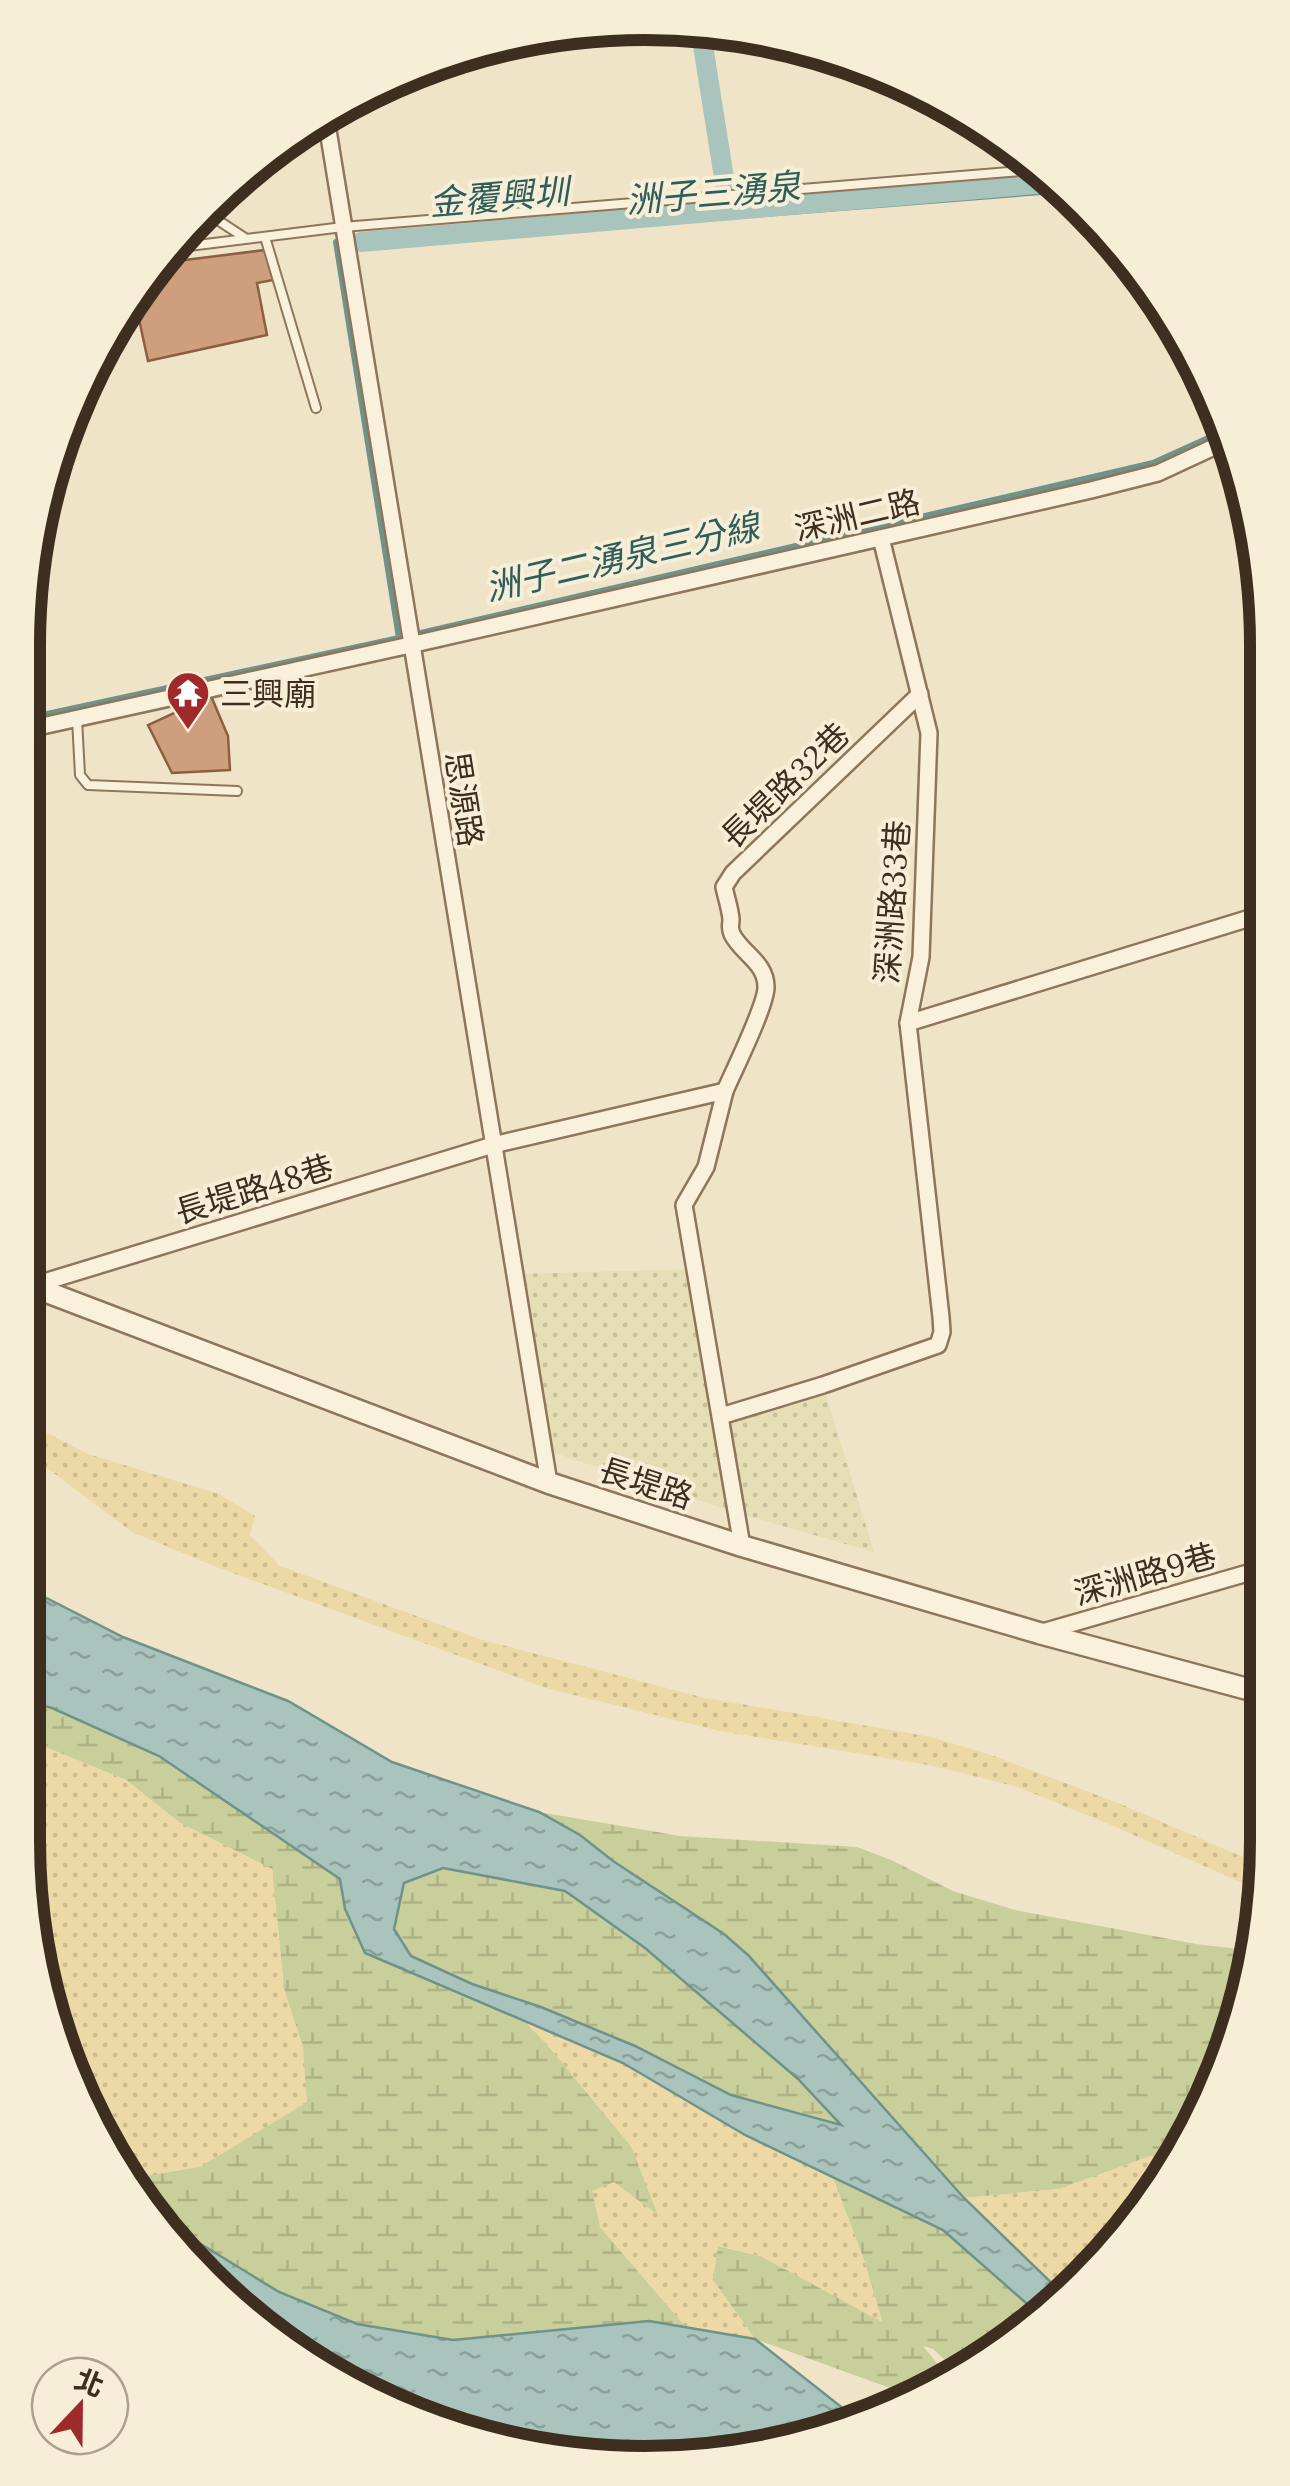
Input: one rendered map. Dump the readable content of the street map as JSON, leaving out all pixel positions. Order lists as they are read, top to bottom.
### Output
{
  "streets": {
    "street": [
      "深洲二路",
      "長堤路32巷",
      "思源路",
      "深洲路33巷",
      "長堤路48巷",
      "長堤路",
      "深洲路9巷"
    ]
  },
  "crossings": [
    ["深洲二路", "思源路"],
    ["深洲二路", "深洲路33巷"],
    ["長堤路32巷", "深洲路33巷"],
    ["長堤路32巷", "長堤路"],
    ["思源路", "長堤路48巷"],
    ["思源路", "長堤路"],
    ["長堤路", "深洲路9巷"]
  ],
  "water": ["洲子三湧泉", "金覆興圳", "洲子二湧泉三分線"],
  "places": {
    "temple": ["三興廟"]
  },
  "north": "top"
}
